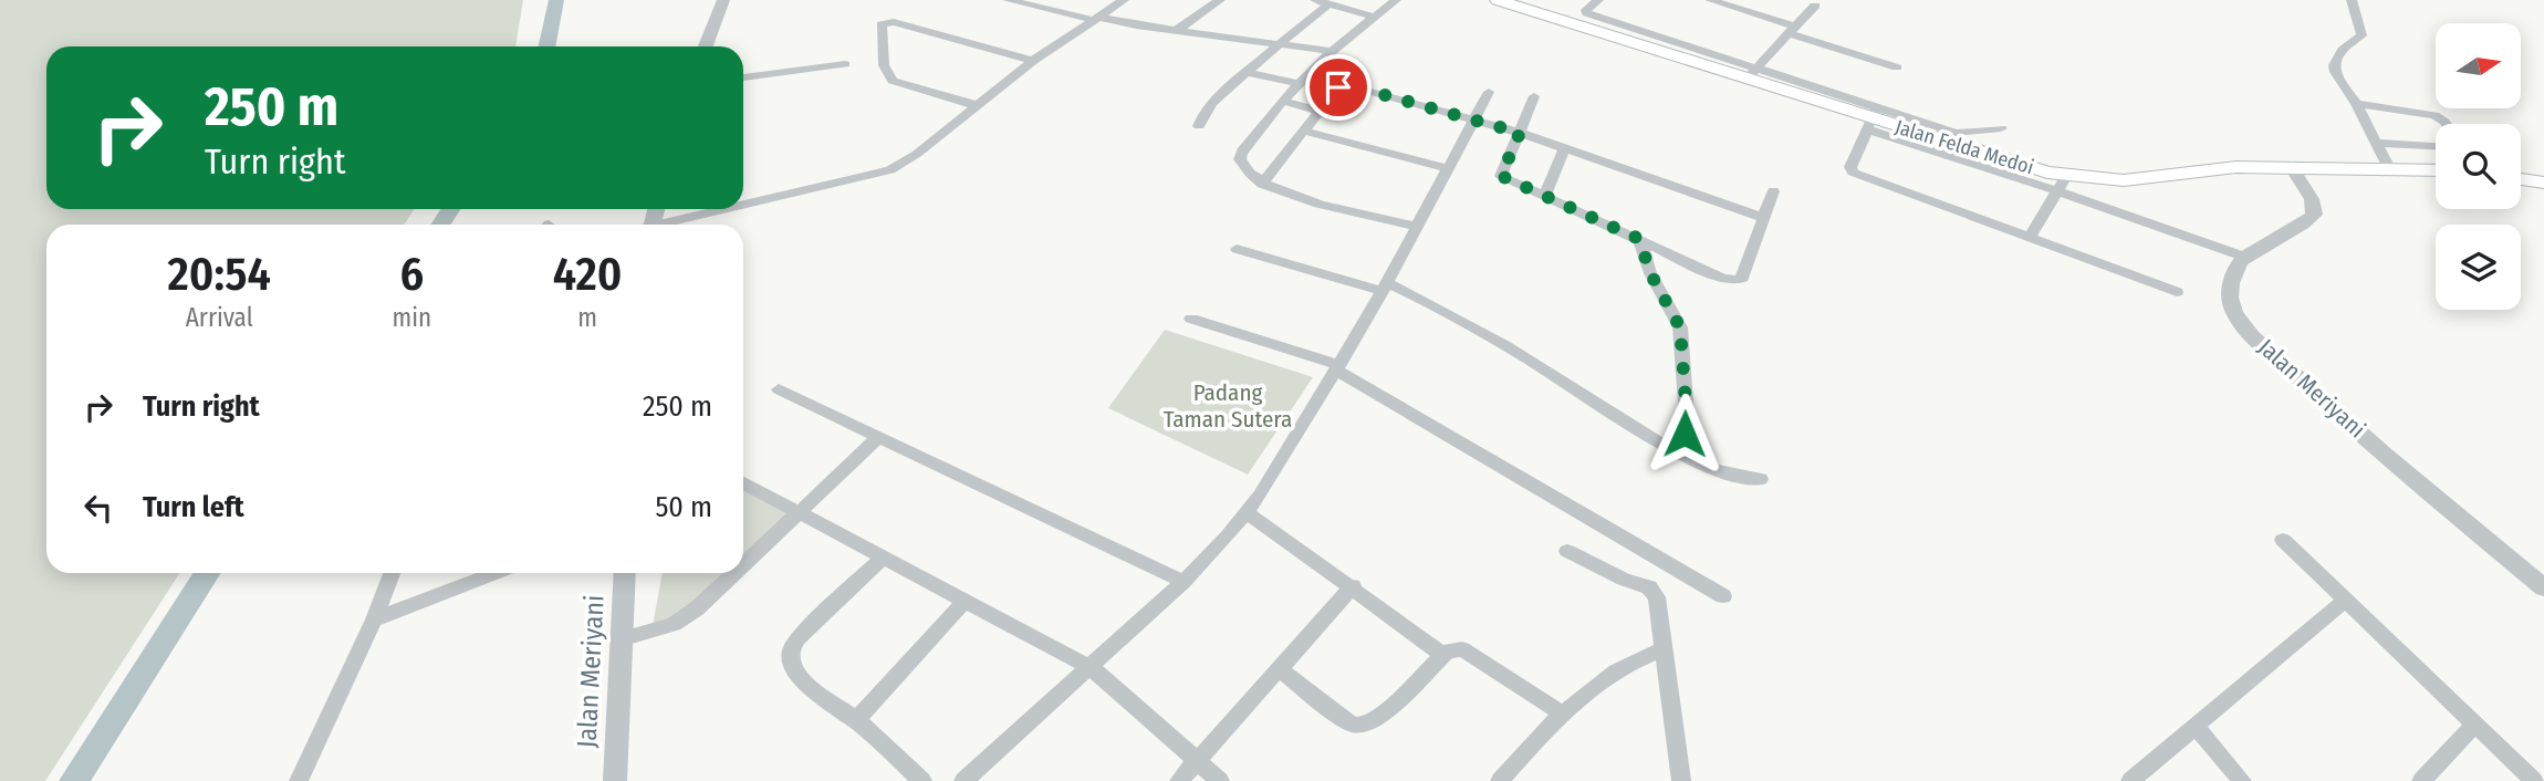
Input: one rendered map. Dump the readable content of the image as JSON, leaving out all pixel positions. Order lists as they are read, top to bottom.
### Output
{
  "streets": {
    "main road": ["Jalan Felda Medoi"],
    "street": ["Jalan Meriyani"]
  },
  "parks": ["Padang Taman Sutera"],
  "north": "right",
  "page": {
    "turn": ["250 m", "Turn right"],
    "eta": [
      "20:54",
      "Arrival",
      "6",
      "min",
      "420",
      "m"
    ],
    "list": [
      {
        "name": "Turn right",
        "value": "250 m"
      },
      {
        "name": "Turn left",
        "value": "50 m"
      }
    ]
  }
}
